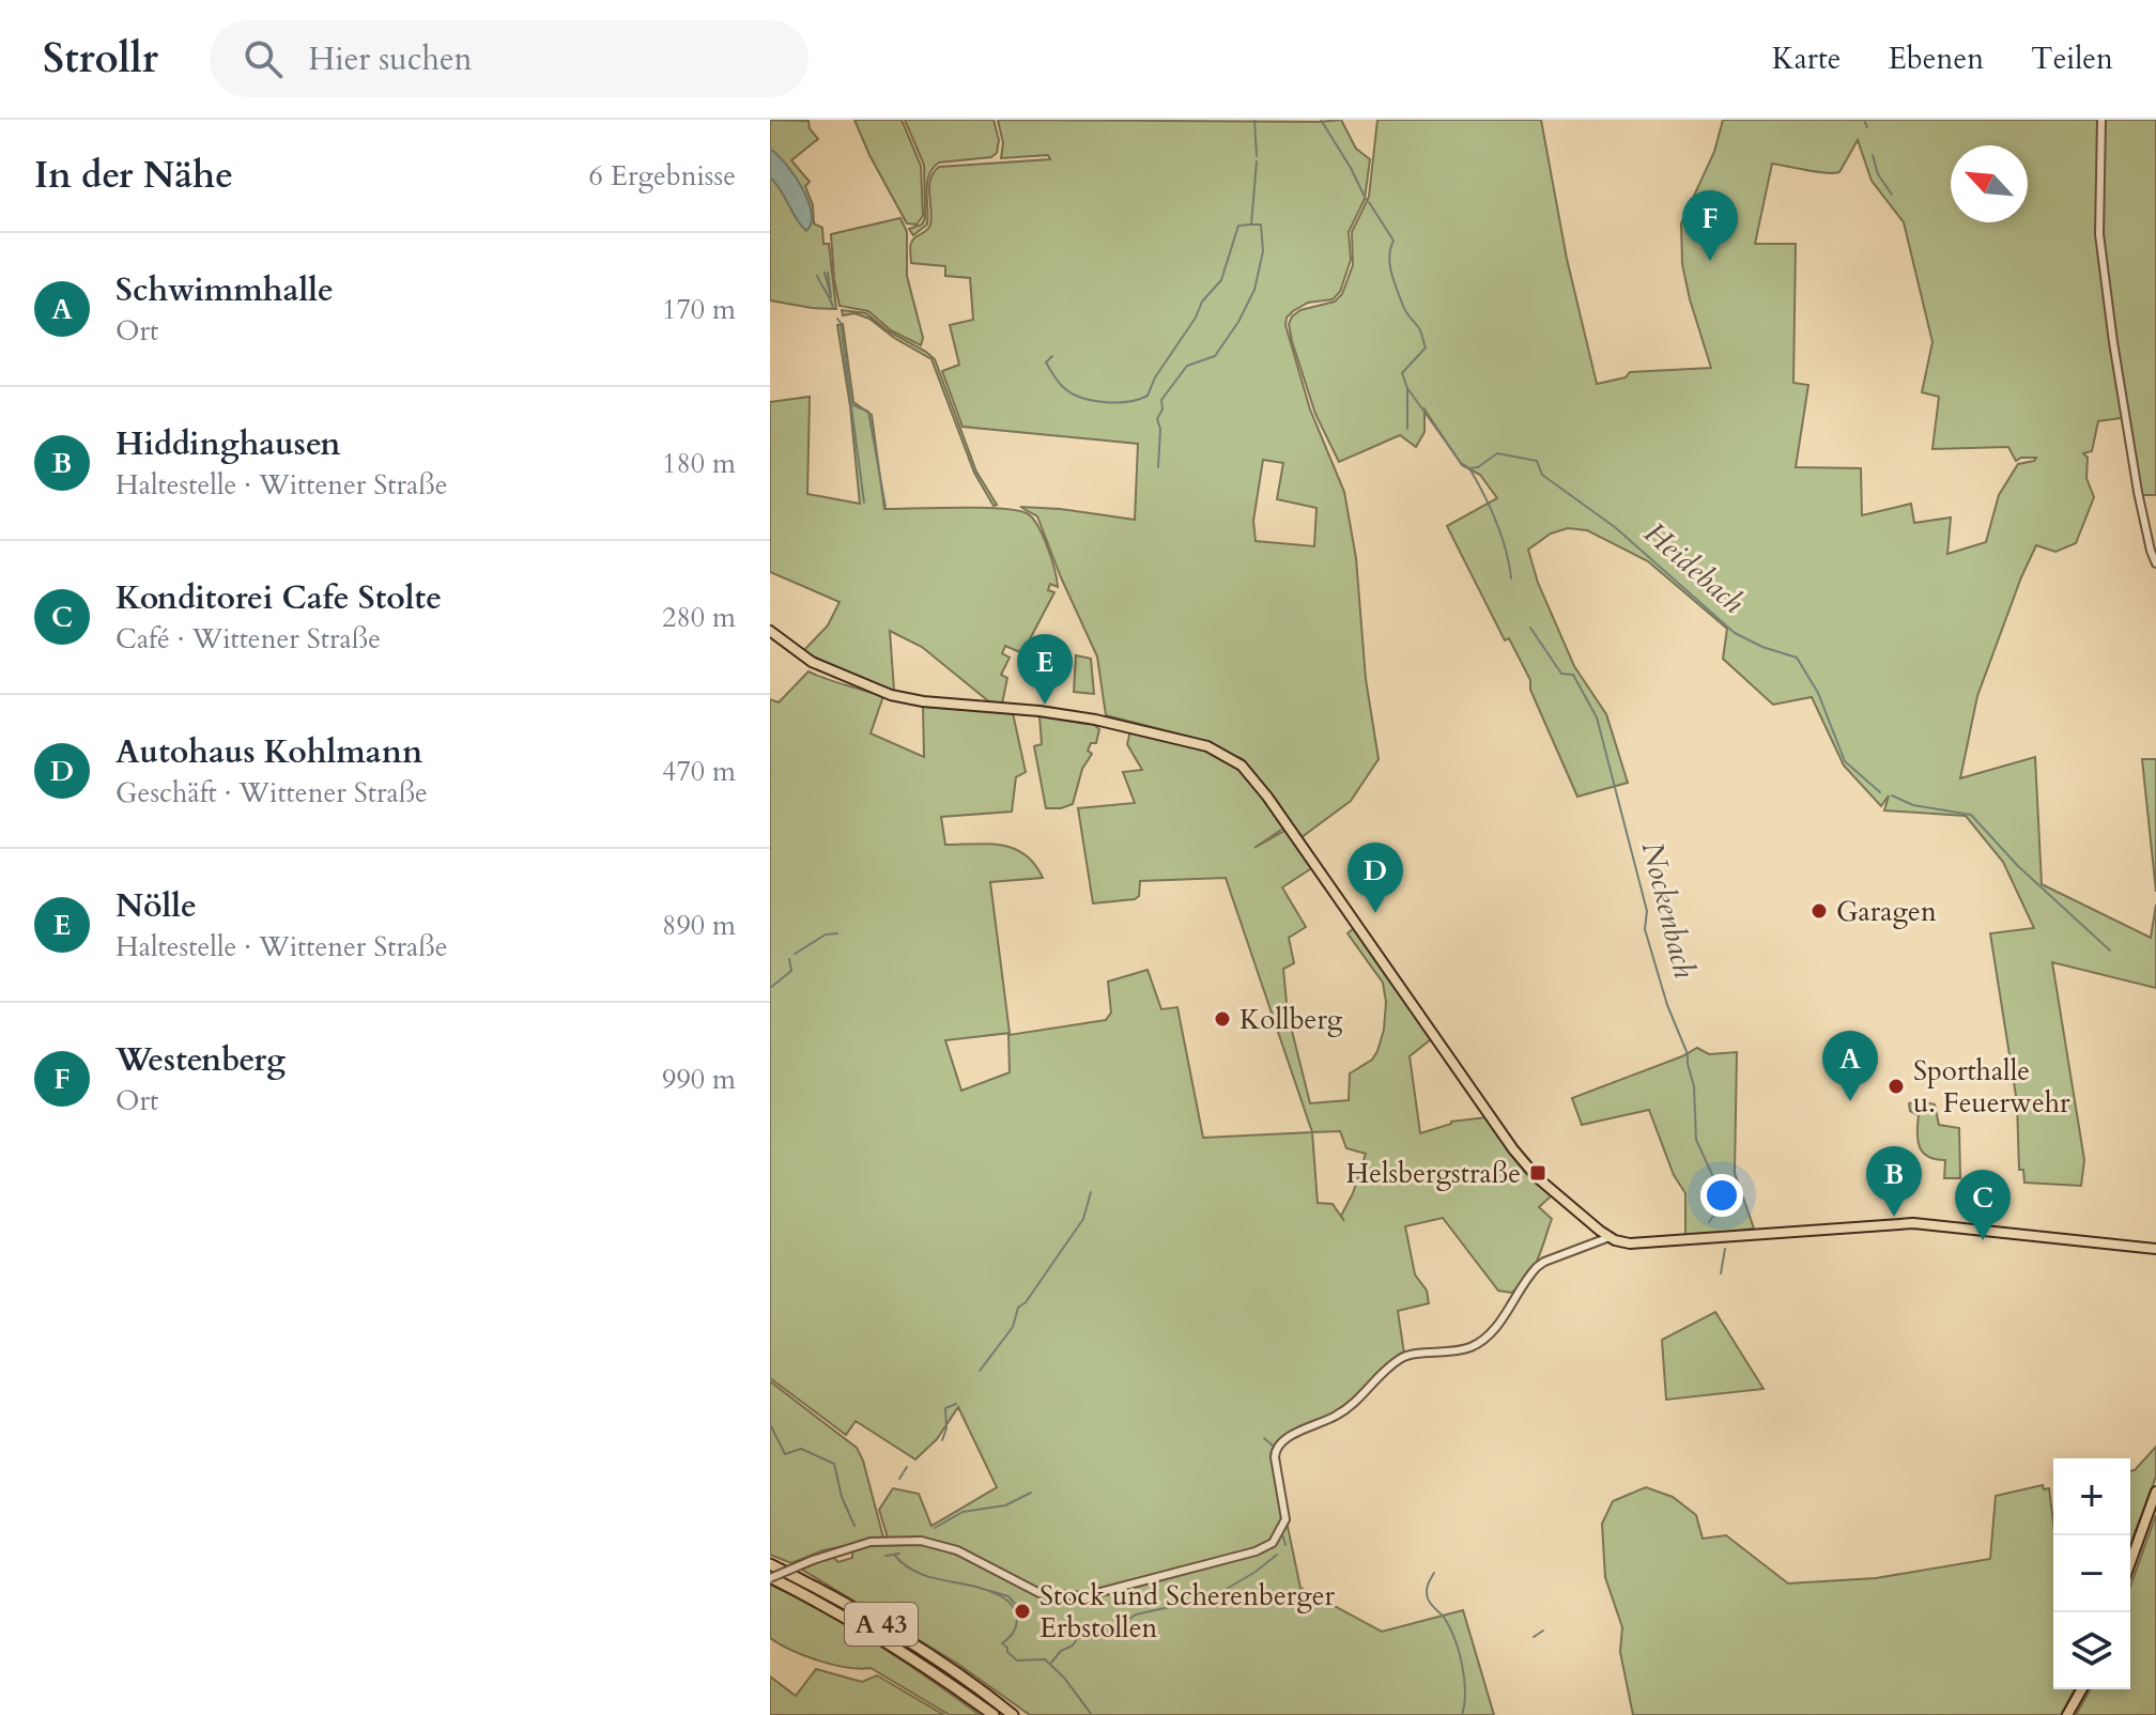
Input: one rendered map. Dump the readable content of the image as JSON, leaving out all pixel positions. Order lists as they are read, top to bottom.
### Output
{
  "streets": {
    "highway": ["A 43"]
  },
  "water": ["Heidebach", "Nockenbach"],
  "places": {
    "other": [
      "Garagen",
      "Kollberg",
      "Sporthalle u. Feuerwehr",
      "Stock und Scherenberger Erbstollen"
    ],
    "transit": ["Helsbergstraße"]
  },
  "north": "top left",
  "page": {
    "header": "Strollr",
    "search": "Hier suchen",
    "nav": ["Karte", "Ebenen", "Teilen"],
    "heading": ["In der Nähe", "6 Ergebnisse"],
    "pins": [
      "F",
      "E",
      "D",
      "A",
      "B",
      "C"
    ],
    "list": [
      {
        "mark": "A",
        "name": "Schwimmhalle",
        "note": "Ort",
        "value": "170 m"
      },
      {
        "mark": "B",
        "name": "Hiddinghausen",
        "note": "Haltestelle · Wittener Straße",
        "value": "180 m"
      },
      {
        "mark": "C",
        "name": "Konditorei Cafe Stolte",
        "note": "Café · Wittener Straße",
        "value": "280 m"
      },
      {
        "mark": "D",
        "name": "Autohaus Kohlmann",
        "note": "Geschäft · Wittener Straße",
        "value": "470 m"
      },
      {
        "mark": "E",
        "name": "Nölle",
        "note": "Haltestelle · Wittener Straße",
        "value": "890 m"
      },
      {
        "mark": "F",
        "name": "Westenberg",
        "note": "Ort",
        "value": "990 m"
      }
    ],
    "map_buttons": ["+", "−"]
  }
}
